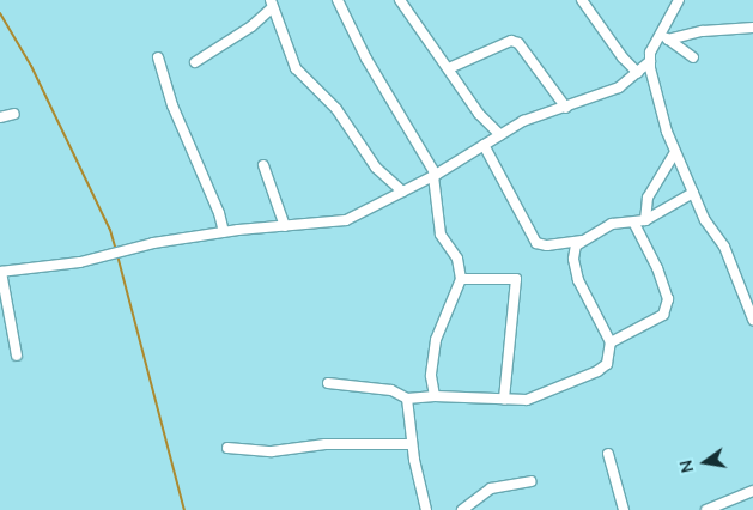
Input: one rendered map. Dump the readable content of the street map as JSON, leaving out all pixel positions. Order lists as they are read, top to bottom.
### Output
{
  "north": "left"
}
